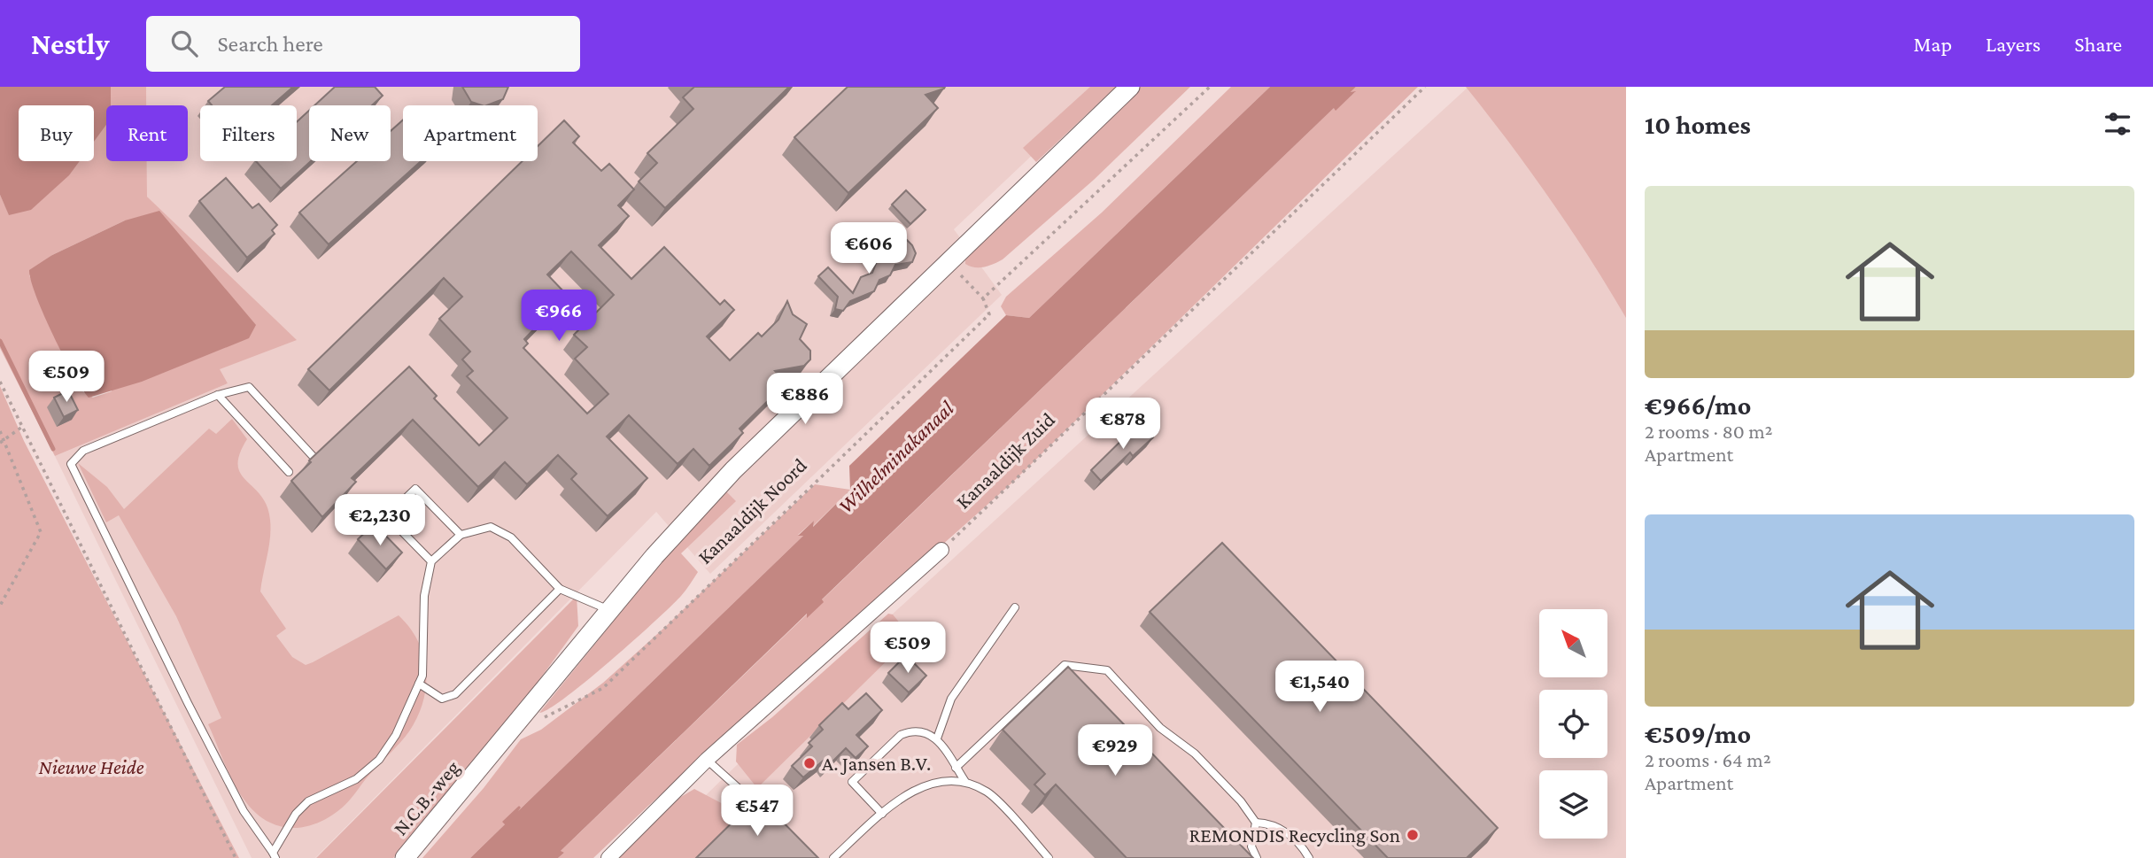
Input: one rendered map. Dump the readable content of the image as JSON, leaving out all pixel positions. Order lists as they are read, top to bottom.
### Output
{
  "streets": {
    "street": ["Kanaaldijk Noord", "N.C.B.-weg"],
    "path": ["Kanaaldijk Zuid"]
  },
  "crossings": [
    ["Kanaaldijk Noord", "N.C.B.-weg"]
  ],
  "water": ["Wilhelminakanaal"],
  "parks": ["Nieuwe Heide"],
  "places": ["A. Jansen B.V.", "REMONDIS Recycling Son"],
  "north": "top left",
  "page": {
    "header": "Nestly",
    "search": "Search here",
    "nav": ["Map", "Layers", "Share"],
    "heading": "10 homes",
    "chip": [
      "Buy",
      "Rent",
      "Filters",
      "New",
      "Apartment"
    ],
    "list": [
      {
        "name": "€966/mo",
        "note": "2 rooms · 80 m² · Apartment"
      },
      {
        "name": "€509/mo",
        "note": "2 rooms · 64 m² · Apartment"
      }
    ],
    "price": [
      "€606",
      "€966",
      "€509",
      "€886",
      "€878",
      "€2,230",
      "€509",
      "€1,540",
      "€929",
      "€547"
    ]
  }
}
